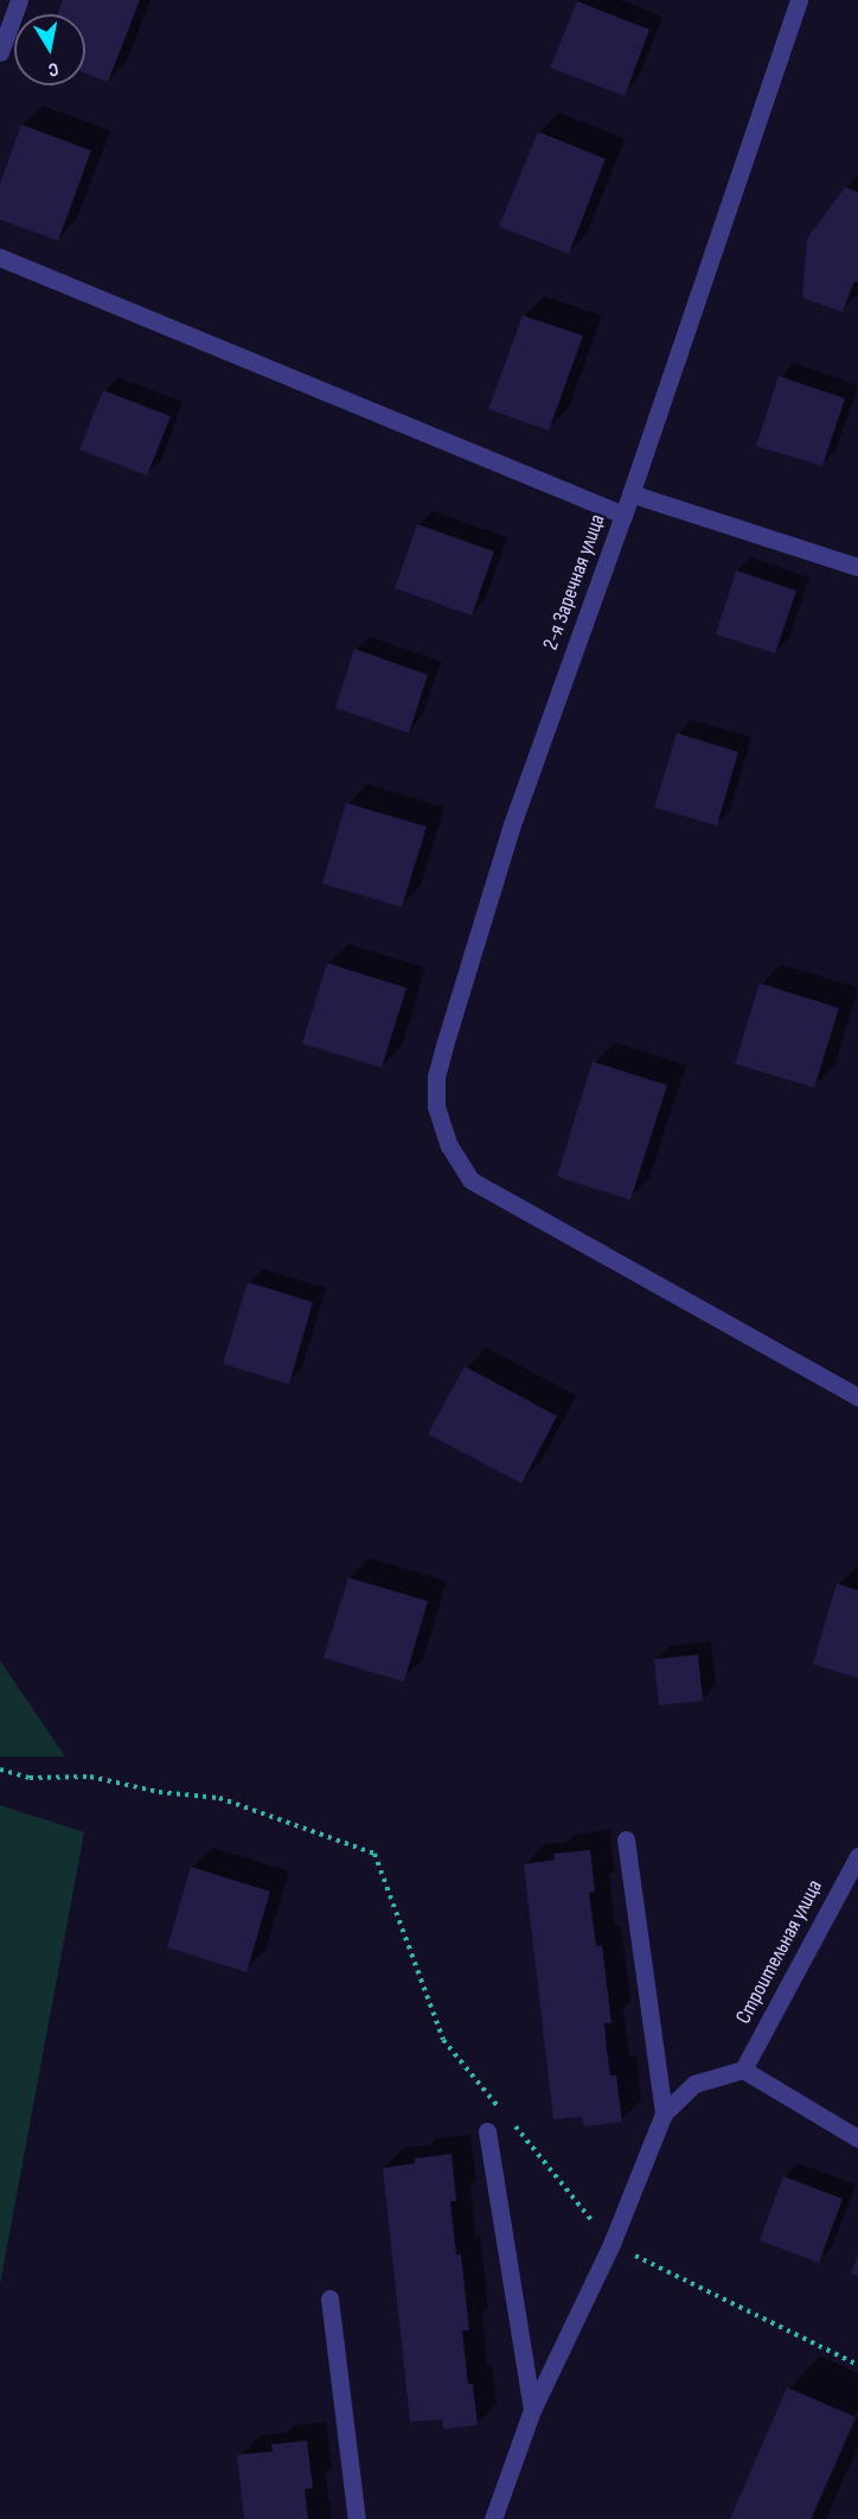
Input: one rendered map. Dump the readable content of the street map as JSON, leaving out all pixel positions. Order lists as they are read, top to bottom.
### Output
{
  "streets": {
    "street": ["2-я Заречная улица", "Строительная улица"]
  },
  "north": "bottom"
}
